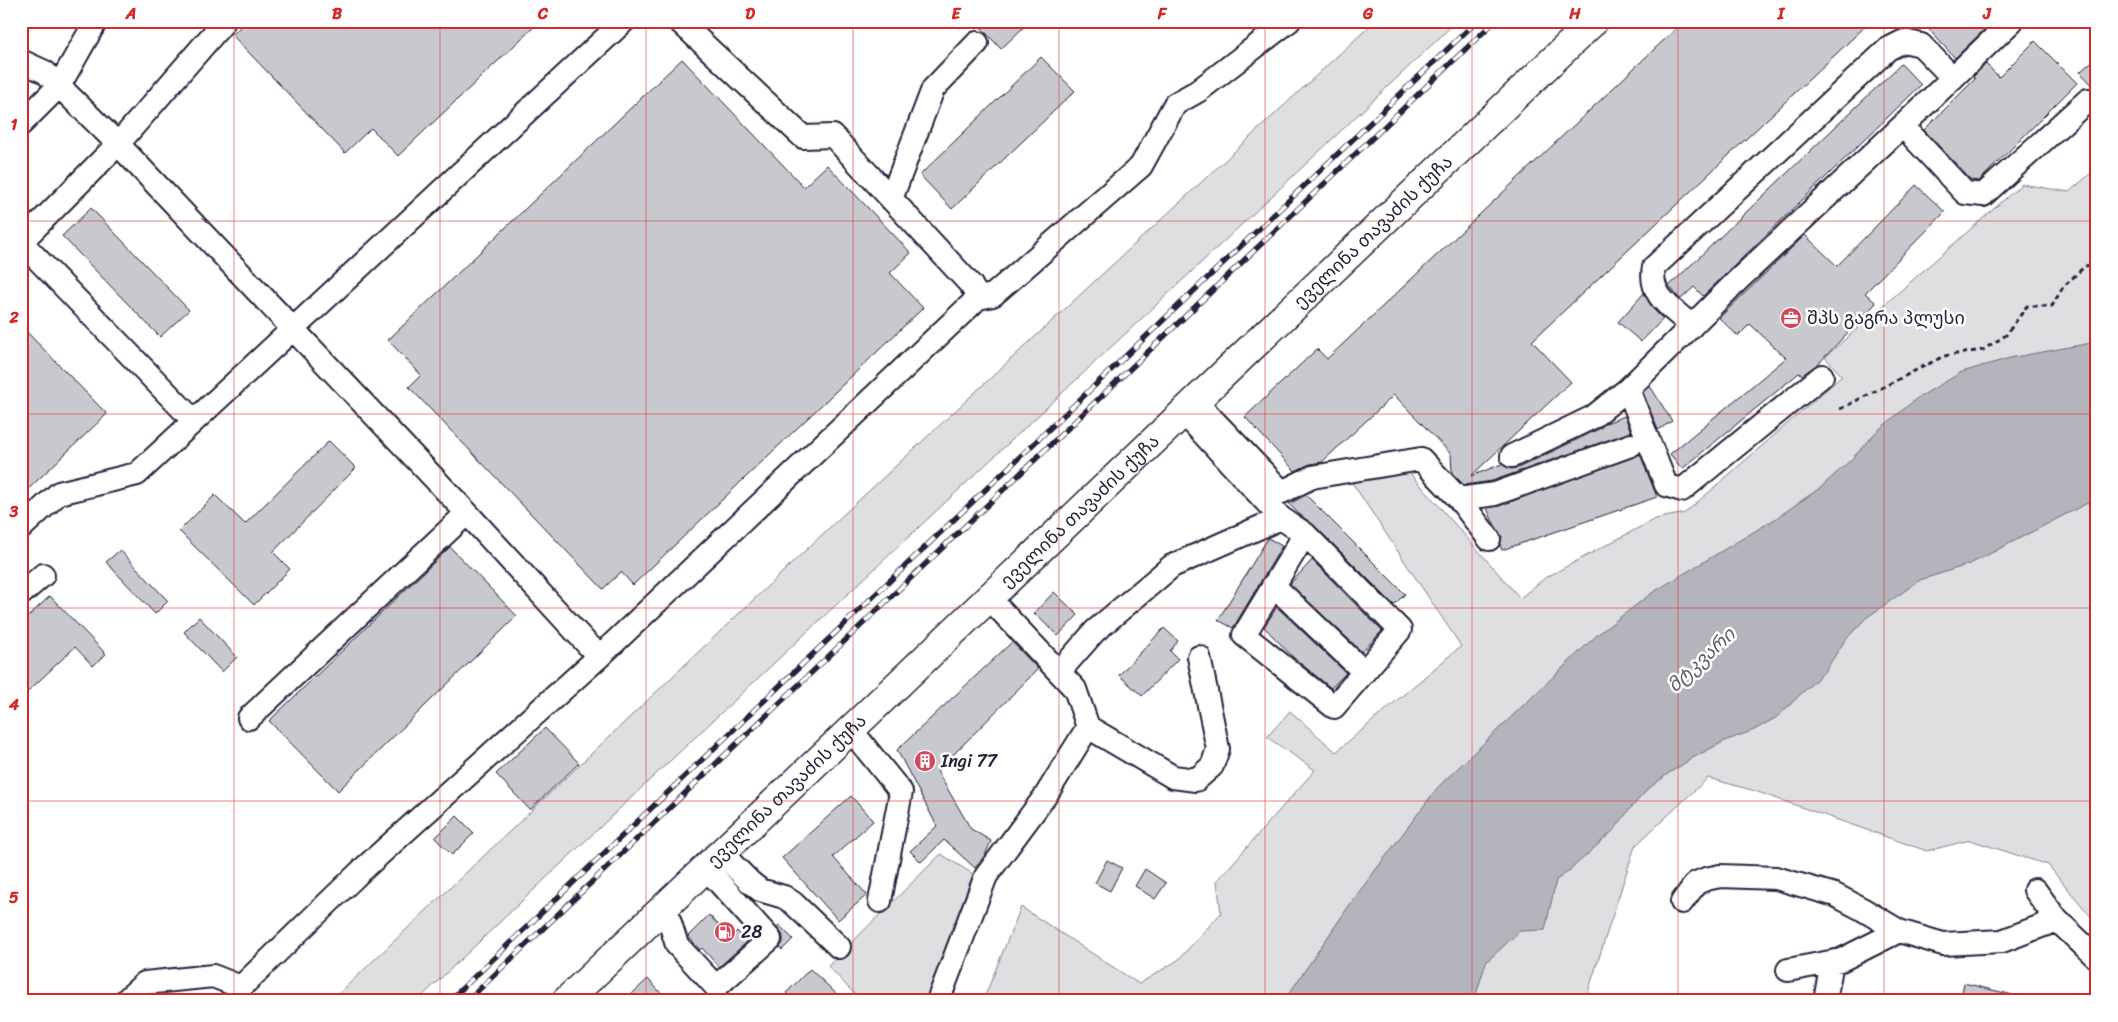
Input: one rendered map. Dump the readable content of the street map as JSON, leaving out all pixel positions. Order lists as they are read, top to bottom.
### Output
{
  "streets": {
    "main road": ["ეველინა თავაძის ქუჩა"]
  },
  "water": ["მტკვარი"],
  "places": {
    "office": ["შპს გაგრა პლუსი"],
    "building": ["Ingi 77"],
    "fuel station": ["28"]
  },
  "grid": {
    "columns": [
      "A",
      "B",
      "C",
      "D",
      "E",
      "F",
      "G",
      "H",
      "I",
      "J"
    ],
    "rows": [
      "1",
      "2",
      "3",
      "4",
      "5"
    ]
  }
}
